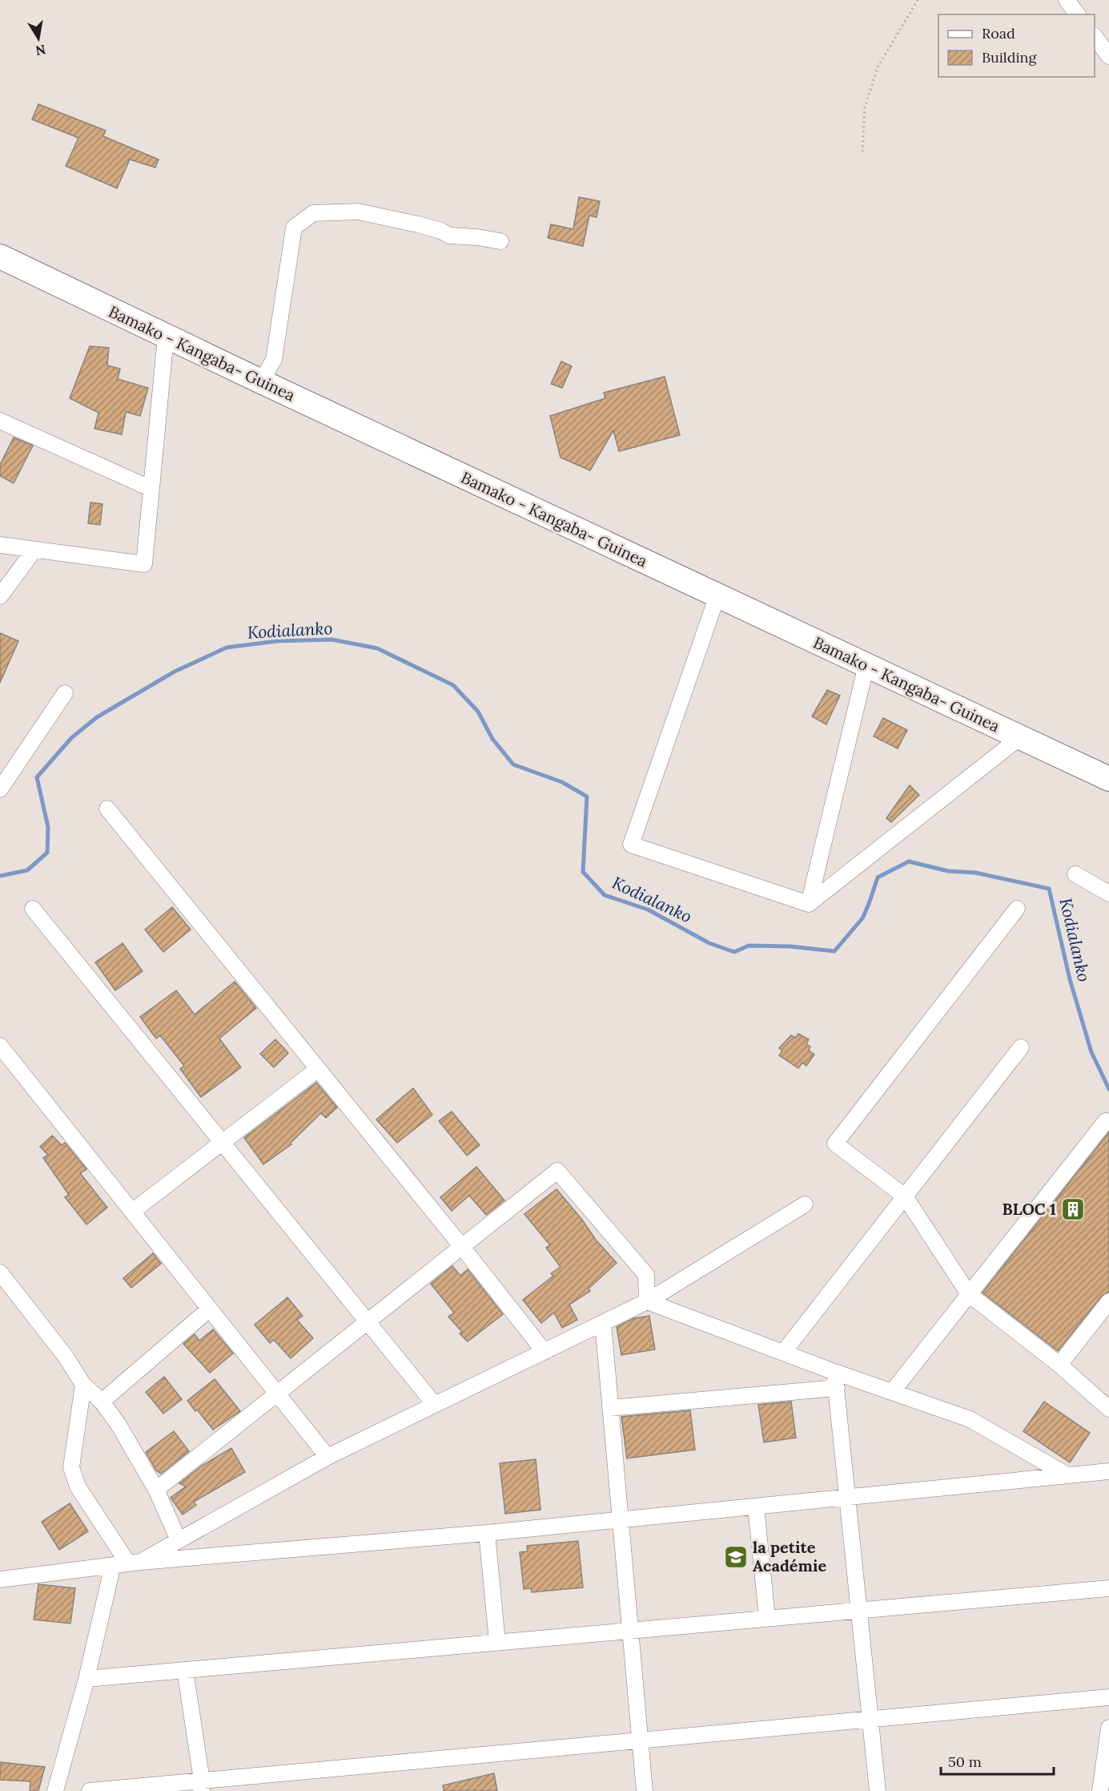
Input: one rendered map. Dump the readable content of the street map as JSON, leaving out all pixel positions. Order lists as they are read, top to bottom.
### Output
{
  "streets": {
    "main road": ["Bamako - Kangaba- Guinea"]
  },
  "water": ["Kodialanko"],
  "places": {
    "building": ["BLOC 1"],
    "school or university": ["la petite Académie"]
  },
  "legend": ["Road", "Building"],
  "scale_bar": "50 m",
  "north": "bottom"
}
